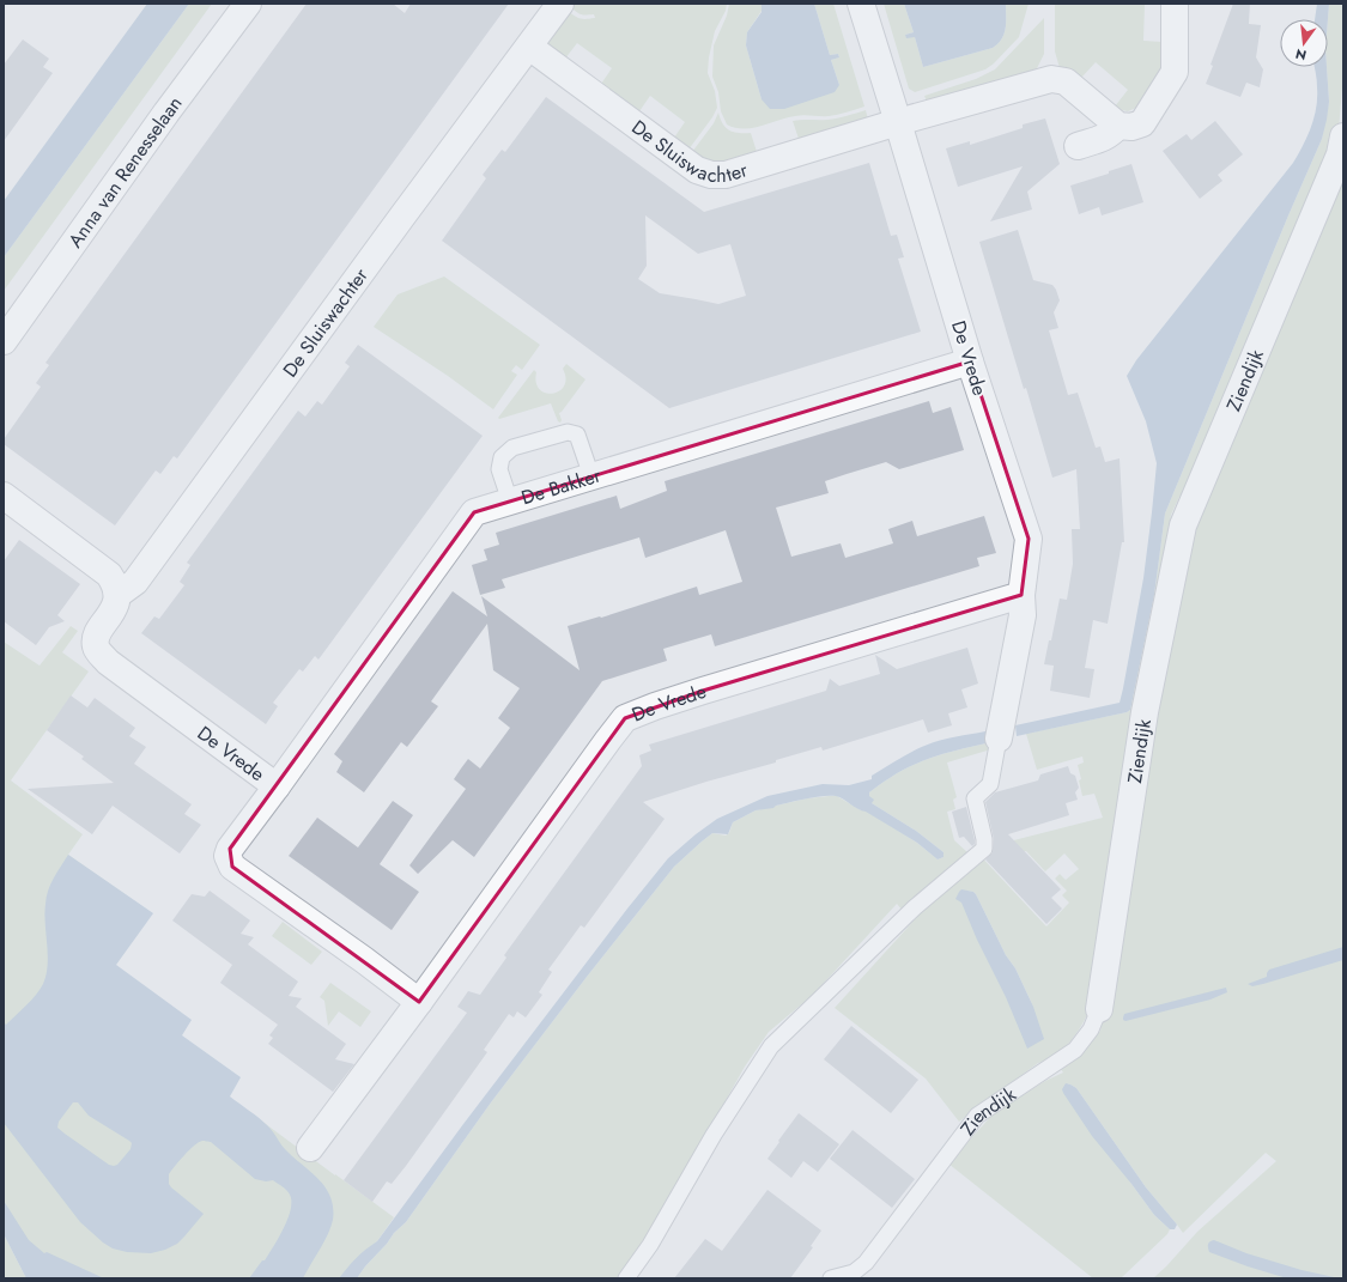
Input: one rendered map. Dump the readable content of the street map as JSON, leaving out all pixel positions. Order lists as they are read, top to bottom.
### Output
{
  "streets": {
    "street": [
      "De Sluiswachter",
      "Anna van Renesselaan",
      "De Vrede",
      "Ziendijk",
      "De Bakker"
    ]
  },
  "crossings": [
    ["De Sluiswachter", "De Vrede"],
    ["De Vrede", "De Bakker"]
  ],
  "north": "bottom"
}
